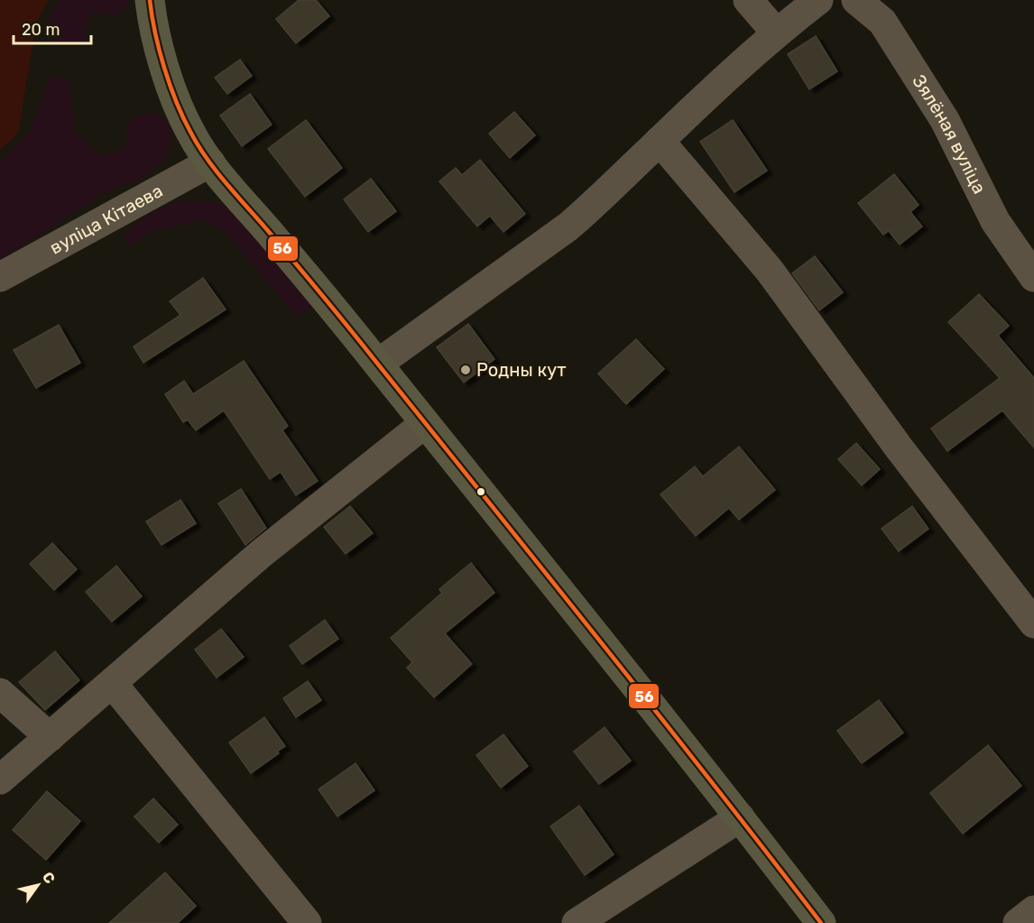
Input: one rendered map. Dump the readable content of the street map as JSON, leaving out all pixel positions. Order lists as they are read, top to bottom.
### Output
{
  "streets": {
    "street": ["Зялёная вуліца", "вуліца Кітаева"]
  },
  "places": ["Родны кут"],
  "lines": ["transit line 56"],
  "scale_bar": "20 m",
  "north": "top right"
}
